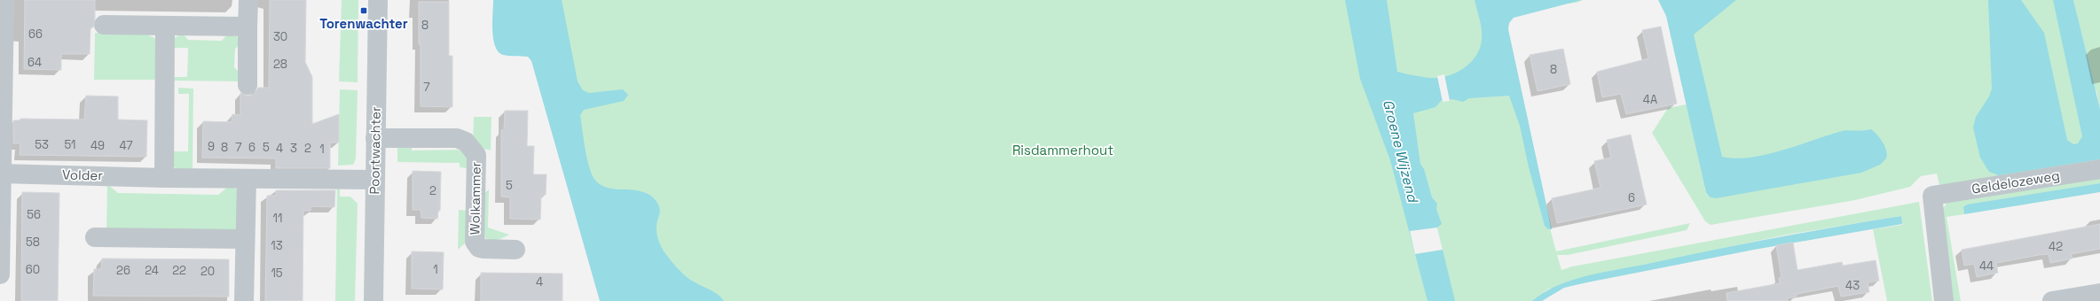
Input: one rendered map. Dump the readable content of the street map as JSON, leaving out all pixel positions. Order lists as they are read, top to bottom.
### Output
{
  "streets": {
    "street": [
      "Poortwachter",
      "Volder",
      "Geldelozeweg",
      "Wolkammer"
    ]
  },
  "crossings": [
    ["Poortwachter", "Volder"],
    ["Poortwachter", "Wolkammer"]
  ],
  "water": ["Groene Wijzend"],
  "parks": ["Risdammerhout"],
  "places": {
    "transit": ["Torenwachter"]
  },
  "house_numbers": [
    "8",
    "66",
    "30",
    "64",
    "28",
    "8",
    "7",
    "4A",
    "53",
    "51",
    "49",
    "47",
    "9",
    "8",
    "7",
    "6",
    "5",
    "4",
    "3",
    "2",
    "1",
    "5",
    "2",
    "6",
    "56",
    "11",
    "58",
    "13",
    "42",
    "44",
    "60",
    "1",
    "26",
    "24",
    "22",
    "20",
    "15",
    "4",
    "43"
  ]
}
